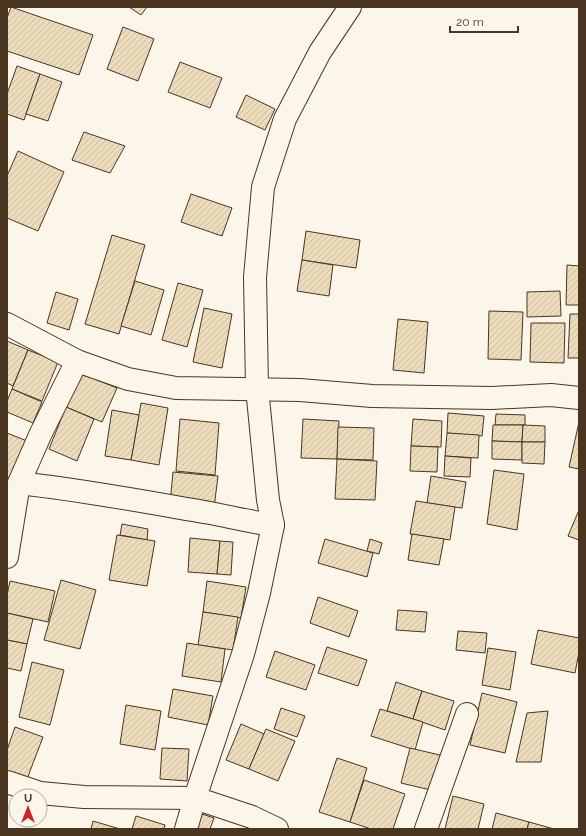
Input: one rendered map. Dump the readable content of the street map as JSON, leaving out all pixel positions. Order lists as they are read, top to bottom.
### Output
{
  "scale_bar": "20 m",
  "north": "top"
}
